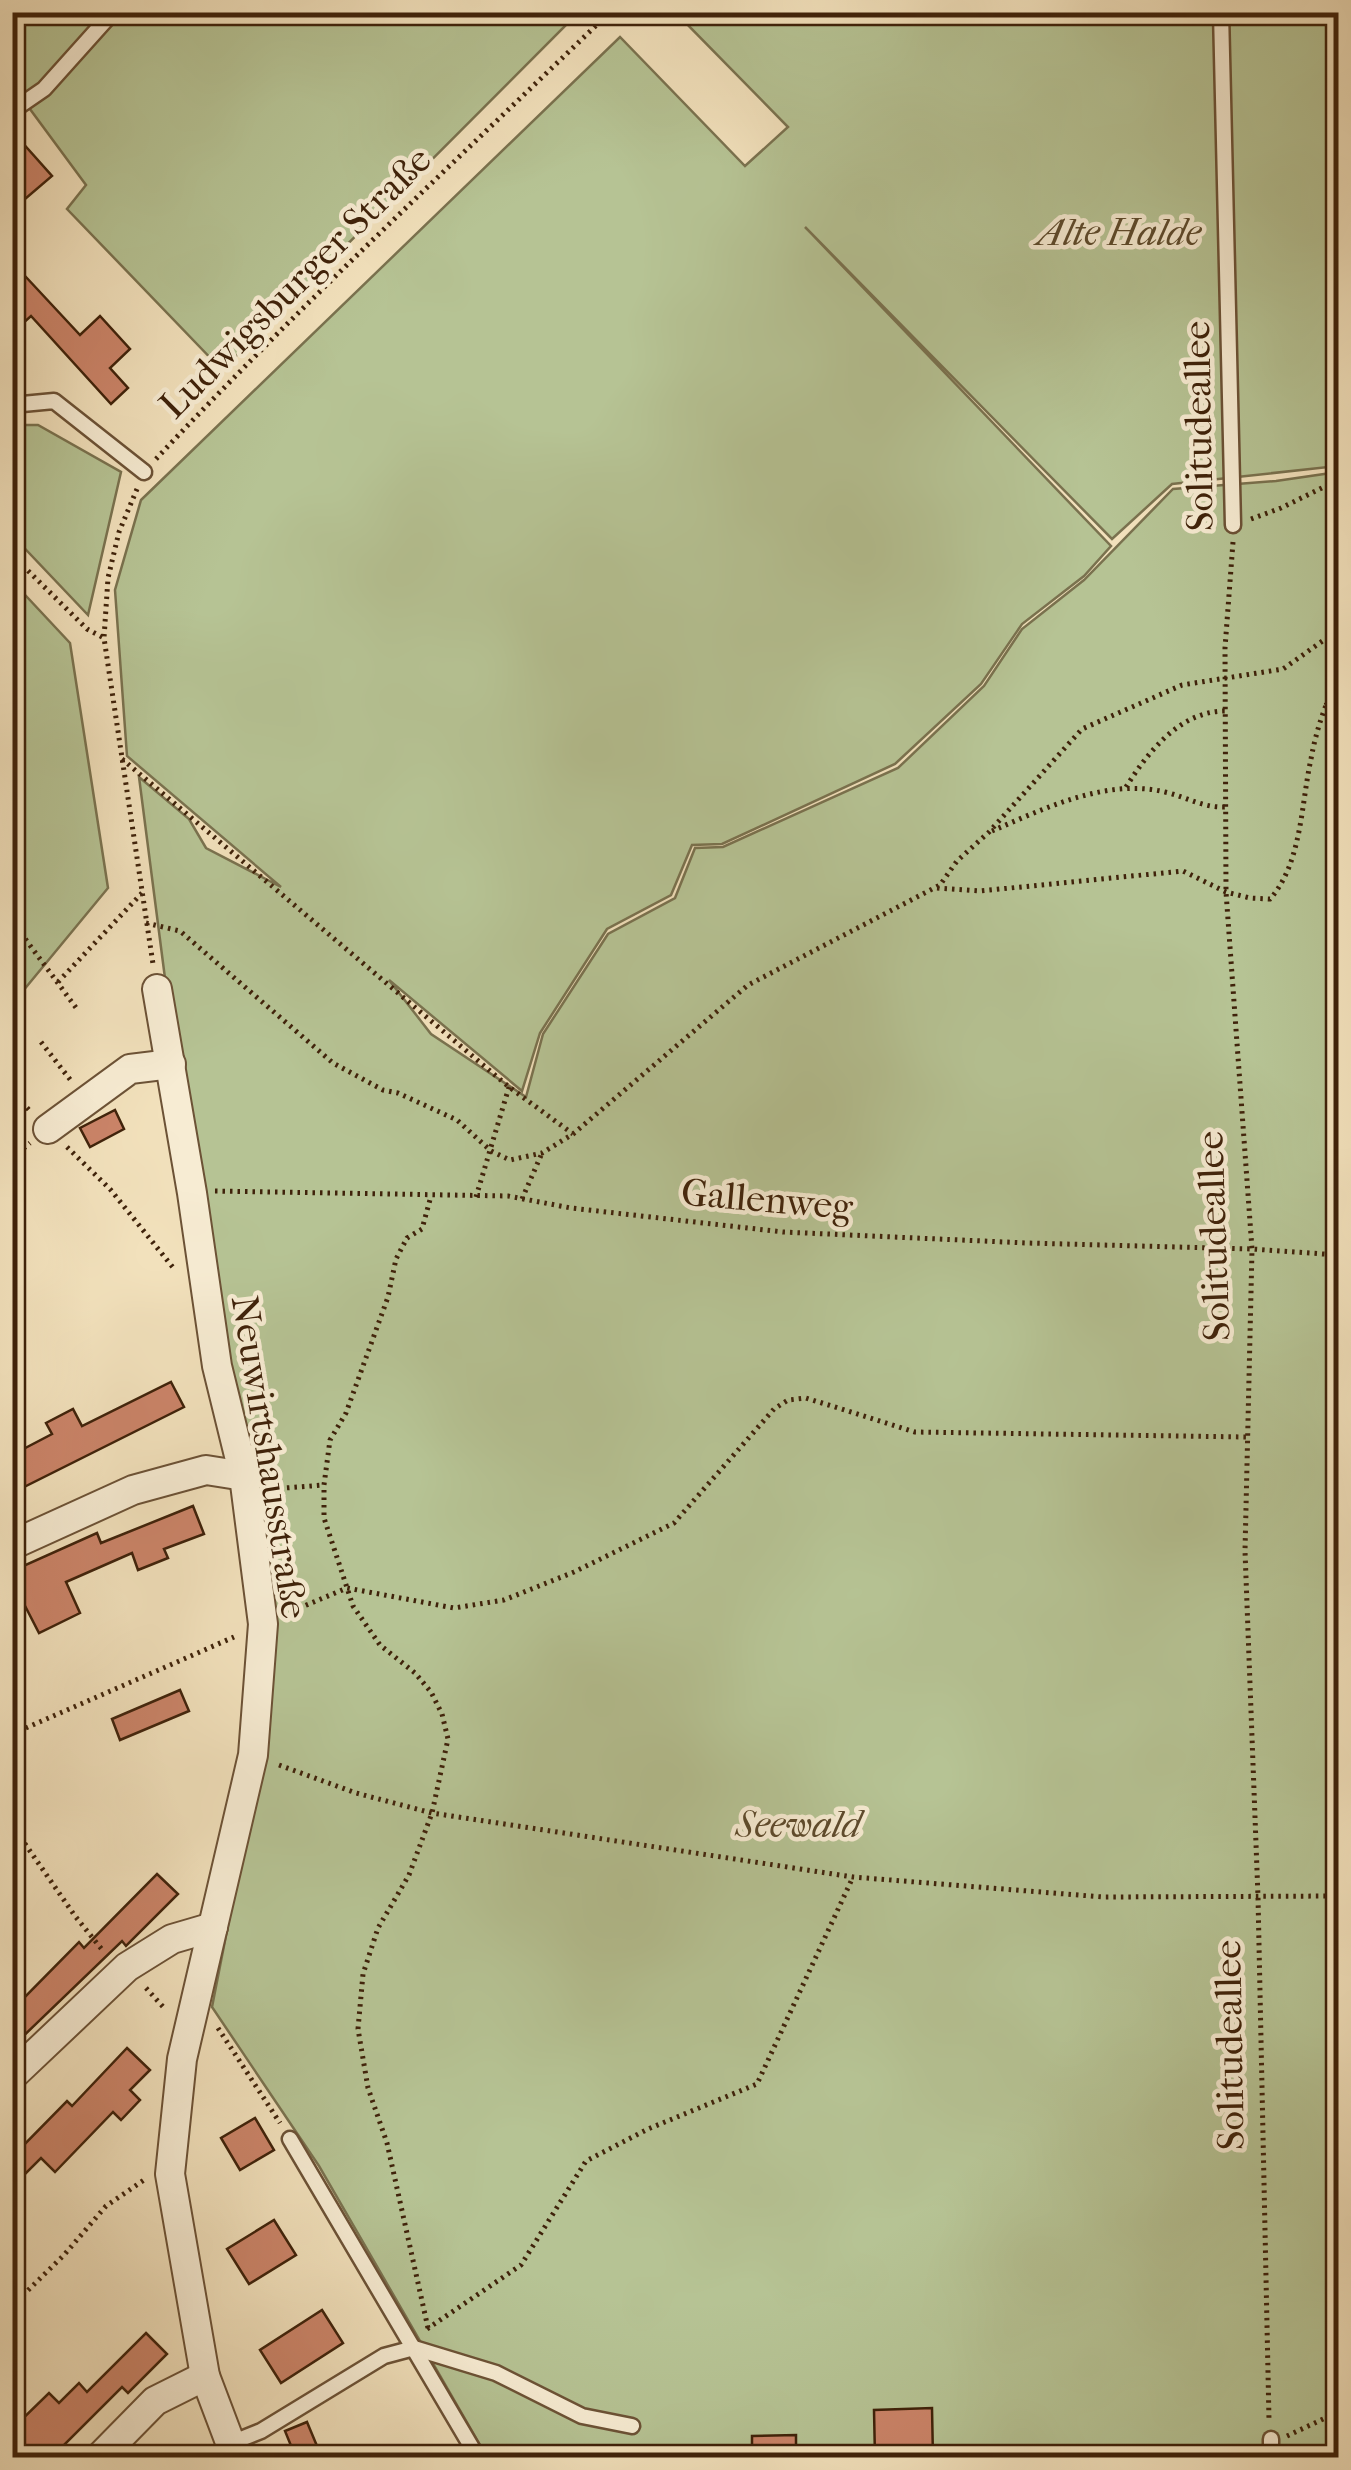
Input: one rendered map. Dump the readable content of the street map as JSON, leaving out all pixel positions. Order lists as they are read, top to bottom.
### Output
{
  "streets": {
    "street": ["Neuwirtshausstraße"],
    "lane": ["Solitudeallee"],
    "path": ["Ludwigsburger Straße", "Gallenweg"]
  },
  "crossings": [
    ["Solitudeallee", "Gallenweg"],
    ["Gallenweg", "Neuwirtshausstraße"]
  ],
  "parks": ["Alte Halde", "Seewald"]
}
